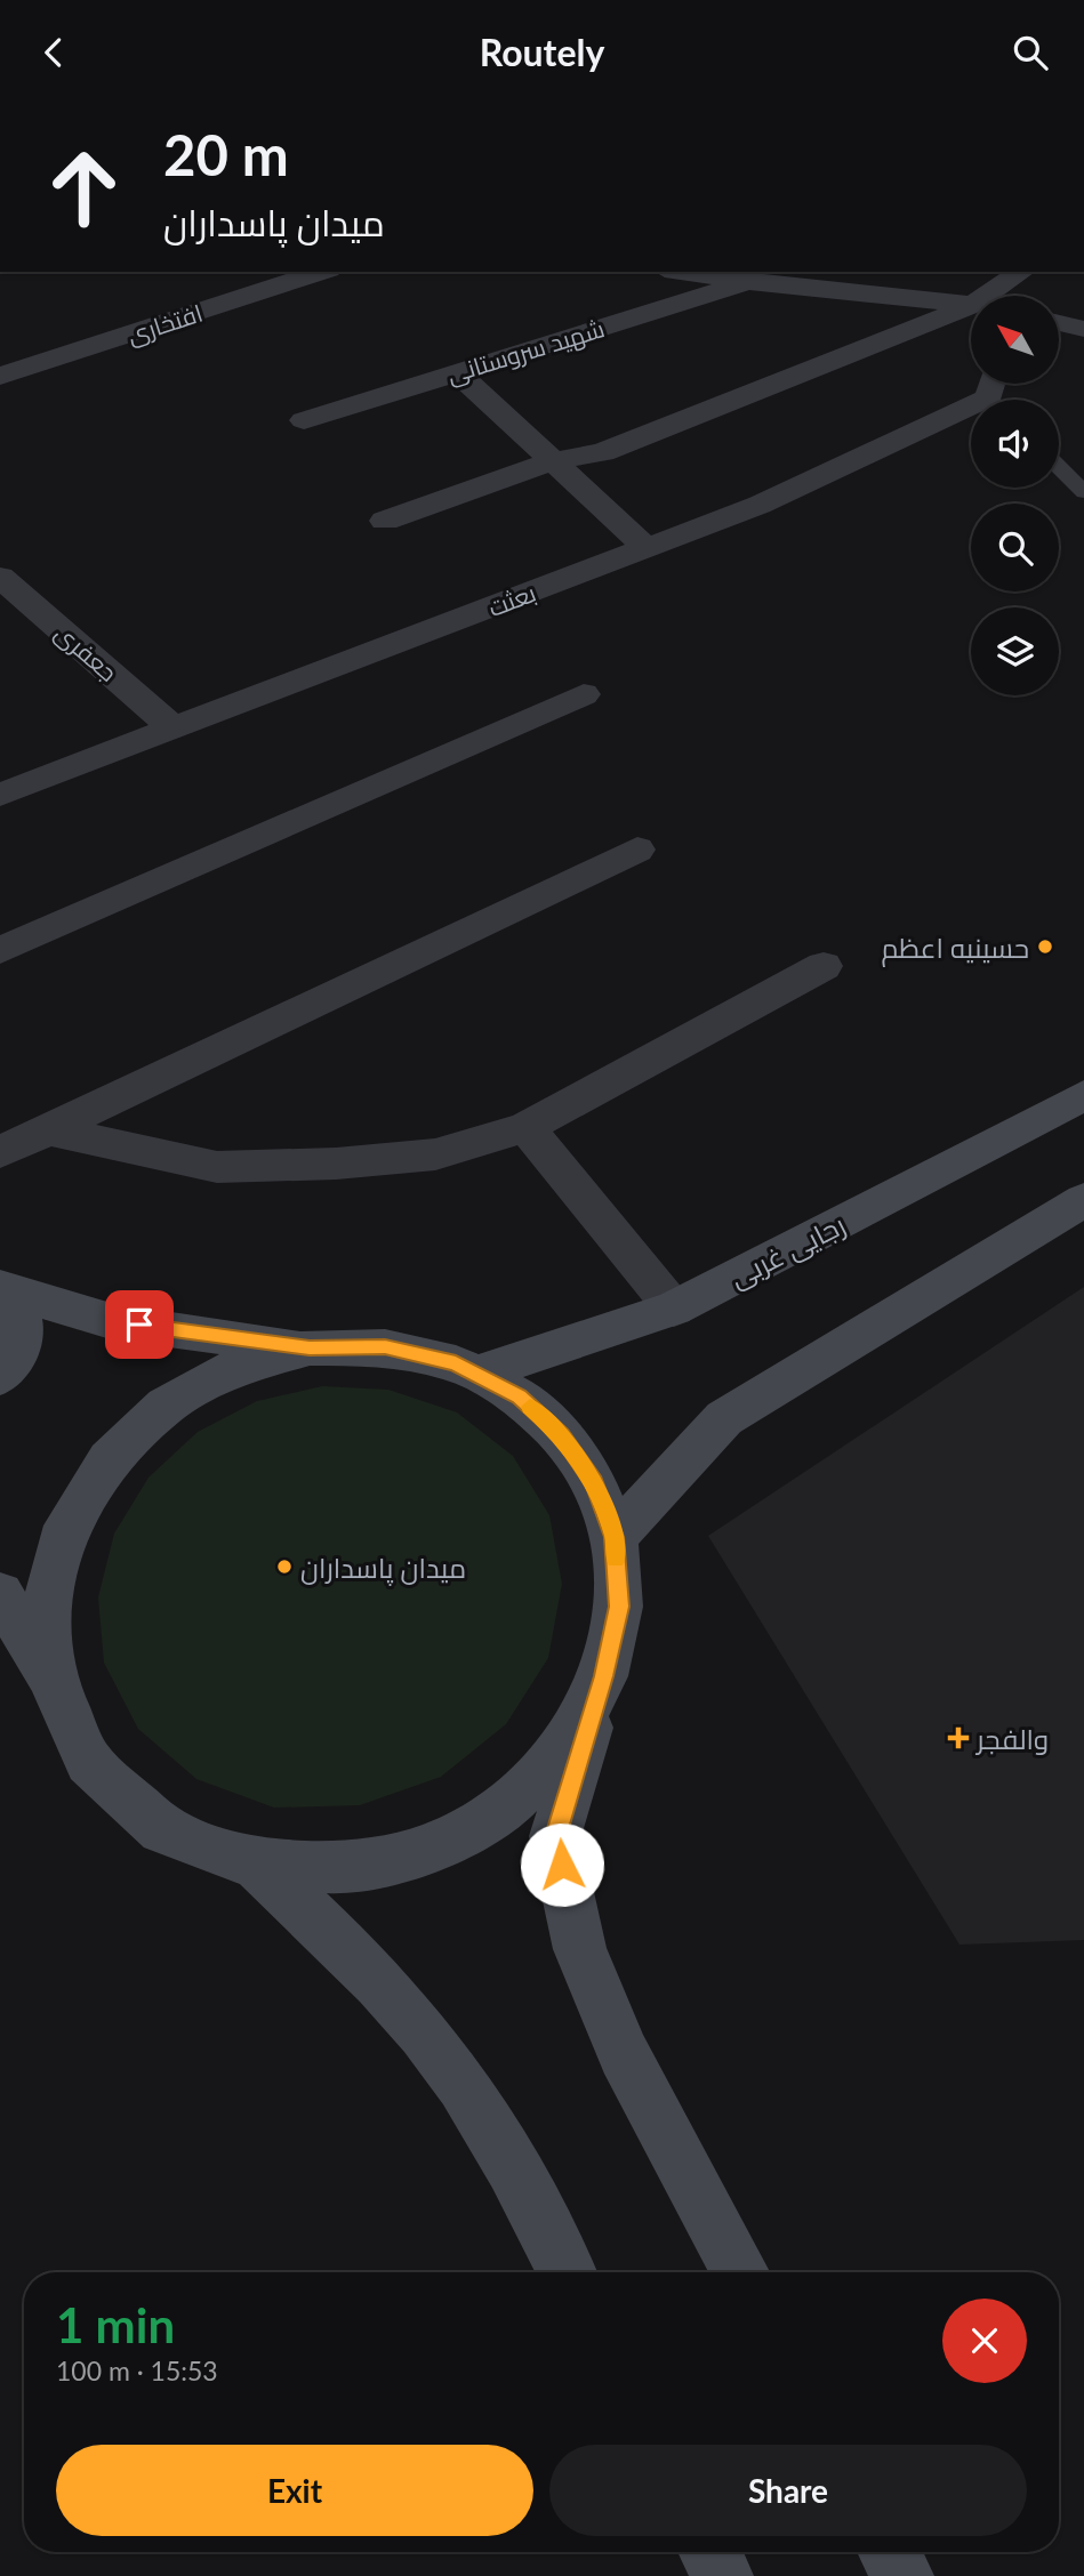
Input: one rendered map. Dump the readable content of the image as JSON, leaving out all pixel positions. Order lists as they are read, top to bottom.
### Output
{
  "streets": {
    "main road": ["رجایی غربی"],
    "street": [
      "افتخاری",
      "شهید سروستانی",
      "بعثت",
      "جعفری"
    ]
  },
  "crossings": [
    ["بعثت", "جعفری"]
  ],
  "places": {
    "other": ["حسینیه اعظم", "میدان پاسداران"],
    "health": ["والفجر"]
  },
  "north": "top left",
  "page": {
    "header": "Routely",
    "turn": ["20 m", "میدان پاسداران"],
    "heading": ["1 min", "100 m · 15:53"],
    "buttons": ["Exit", "Share"]
  }
}
